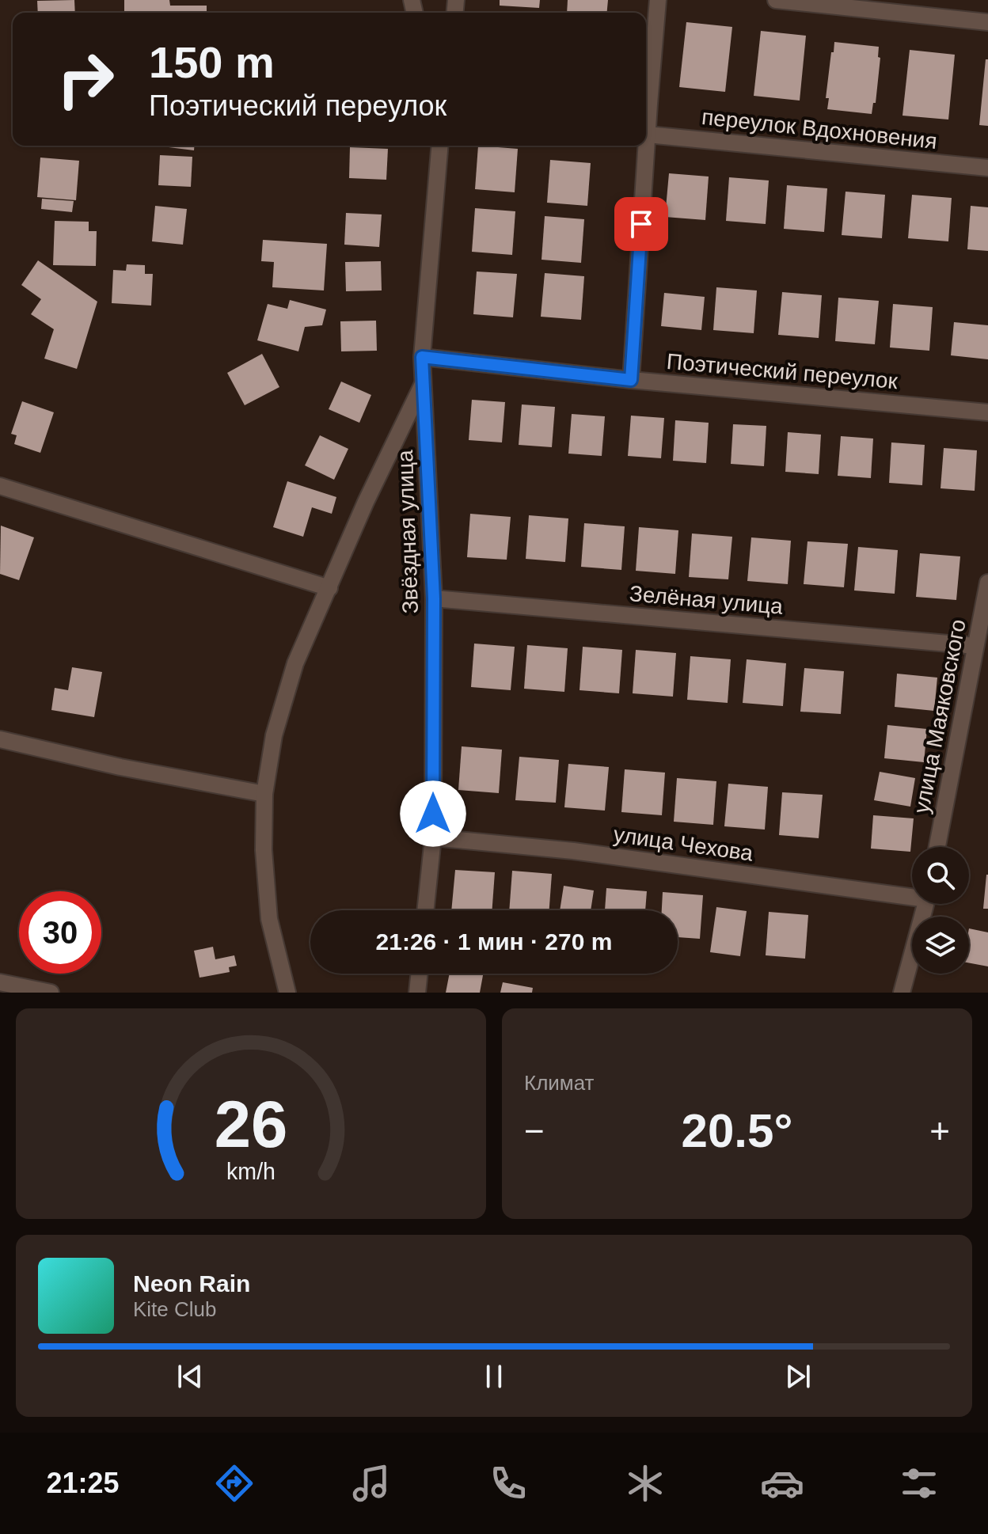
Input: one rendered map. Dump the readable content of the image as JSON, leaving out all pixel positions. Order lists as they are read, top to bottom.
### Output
{
  "streets": {
    "street": [
      "переулок Вдохновения",
      "Поэтический переулок",
      "Звёздная улица",
      "Зелёная улица",
      "улица Маяковского",
      "улица Чехова"
    ]
  },
  "crossings": [
    ["Поэтический переулок", "Звёздная улица"],
    ["Звёздная улица", "Зелёная улица"],
    ["Звёздная улица", "улица Чехова"],
    ["Зелёная улица", "улица Маяковского"]
  ],
  "page": {
    "turn": ["150 m", "Поэтический переулок"],
    "limit": "30",
    "trip": "21:26 · 1 мин · 270 m",
    "tile": "Климат",
    "heat": ["−", "20.5°", "+"],
    "song": ["Neon Rain", "Kite Club"],
    "tabs": "21:25",
    "gauge": ["26", "km/h"]
  }
}
